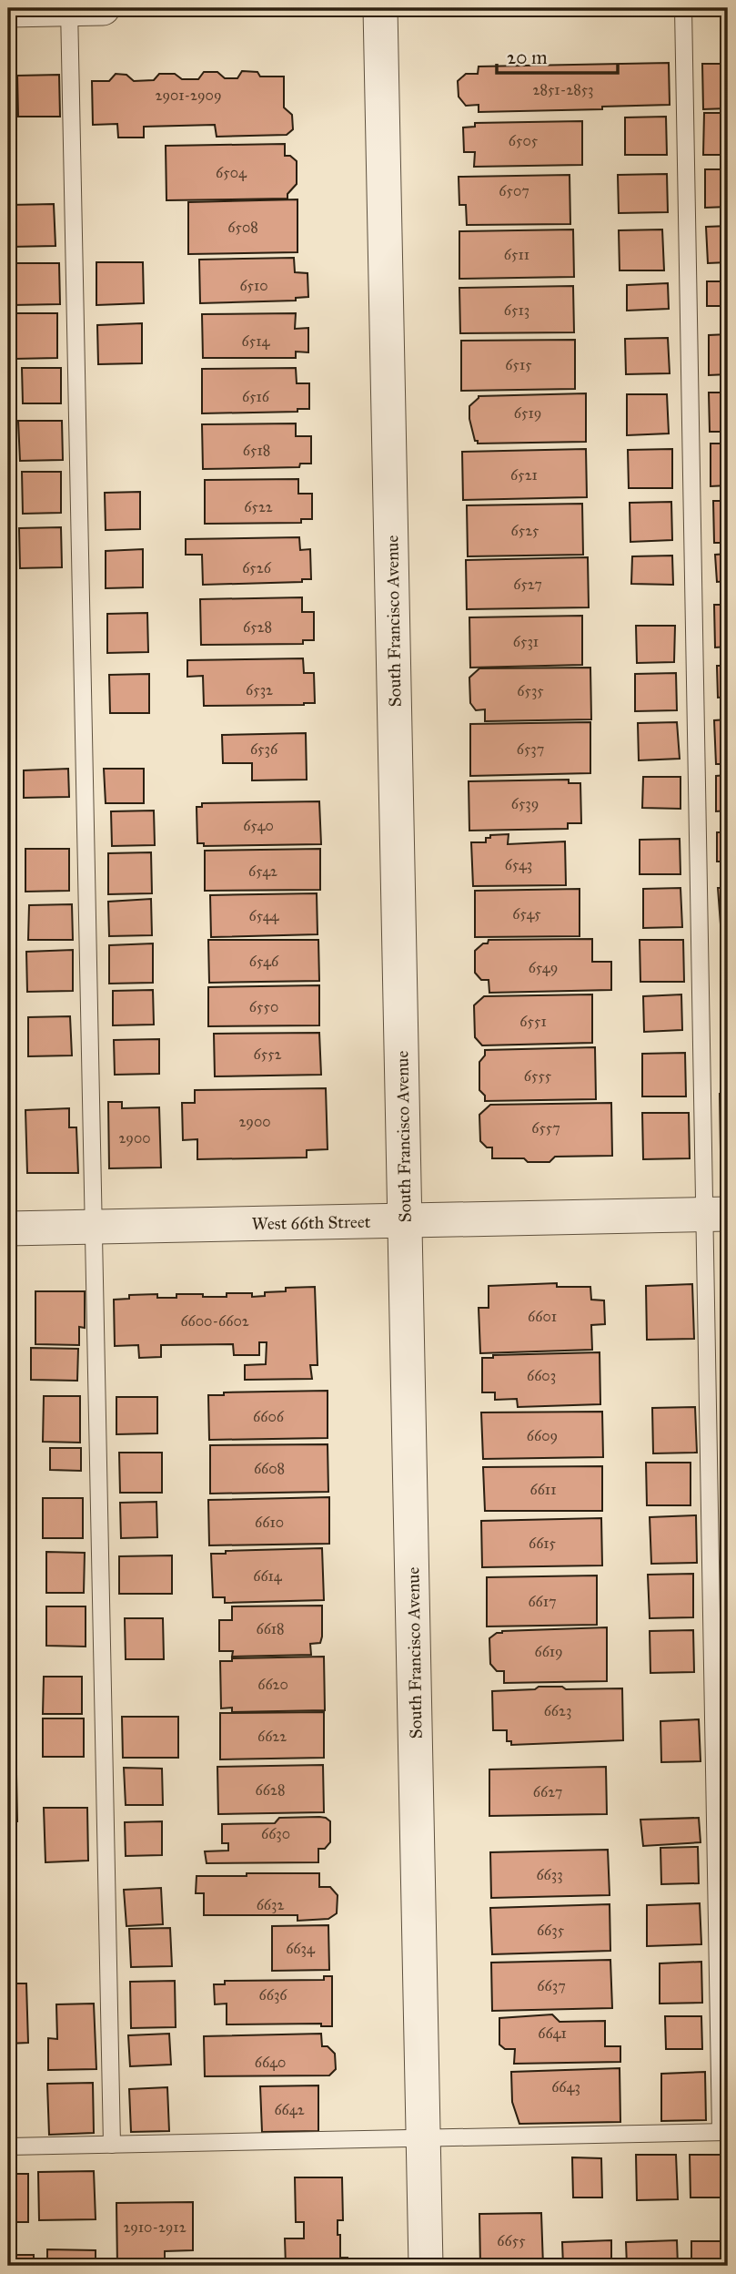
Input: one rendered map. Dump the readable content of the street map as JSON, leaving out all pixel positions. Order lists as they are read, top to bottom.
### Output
{
  "streets": {
    "street": ["South Francisco Avenue", "West 66th Street"]
  },
  "crossings": [
    ["South Francisco Avenue", "West 66th Street"]
  ],
  "house_numbers": [
    "2851-2853",
    "2901-2909",
    "6505",
    "6504",
    "6507",
    "6508",
    "6511",
    "6510",
    "6513",
    "6514",
    "6515",
    "6516",
    "6519",
    "6518",
    "6521",
    "6522",
    "6525",
    "6526",
    "6527",
    "6528",
    "6531",
    "6532",
    "6535",
    "6536",
    "6537",
    "6539",
    "6540",
    "6543",
    "6542",
    "6545",
    "6544",
    "6546",
    "6549",
    "6550",
    "6551",
    "6552",
    "6555",
    "2900",
    "6557",
    "2900",
    "6601",
    "6600-6602",
    "6603",
    "6606",
    "6609",
    "6608",
    "6611",
    "6610",
    "6615",
    "6614",
    "6617",
    "6618",
    "6619",
    "6620",
    "6623",
    "6622",
    "6628",
    "6627",
    "6630",
    "6633",
    "6632",
    "6635",
    "6634",
    "6637",
    "6636",
    "6641",
    "6640",
    "6643",
    "6642",
    "2910-2912",
    "6655"
  ],
  "scale_bar": "20 m"
}
